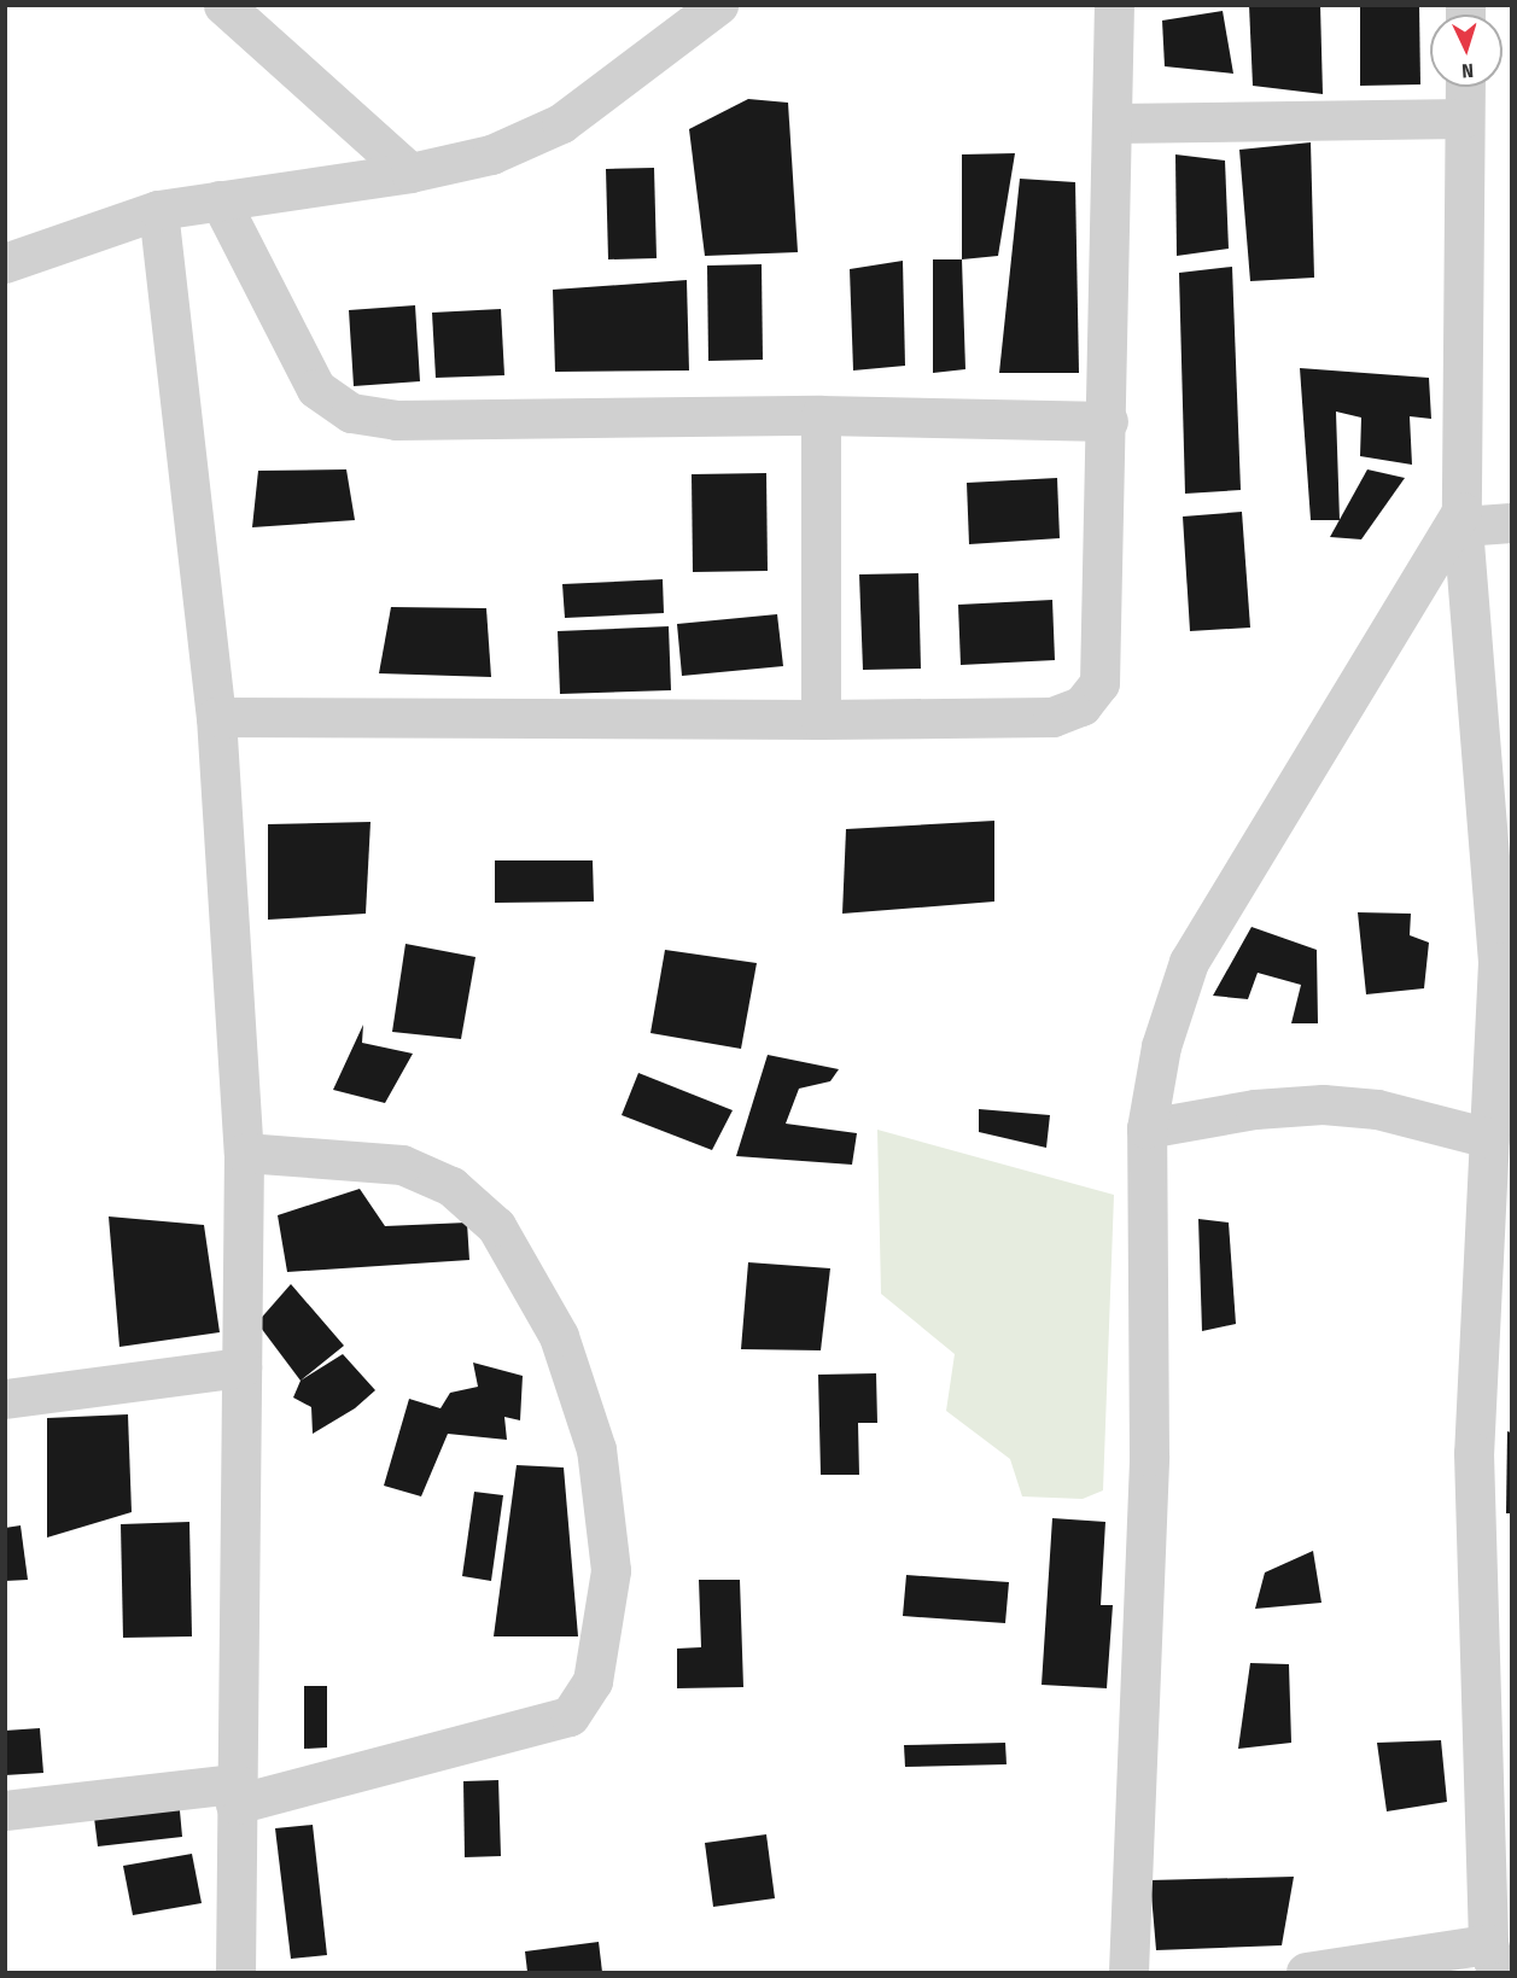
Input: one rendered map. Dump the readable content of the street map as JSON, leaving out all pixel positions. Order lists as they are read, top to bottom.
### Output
{
  "north": "bottom"
}
